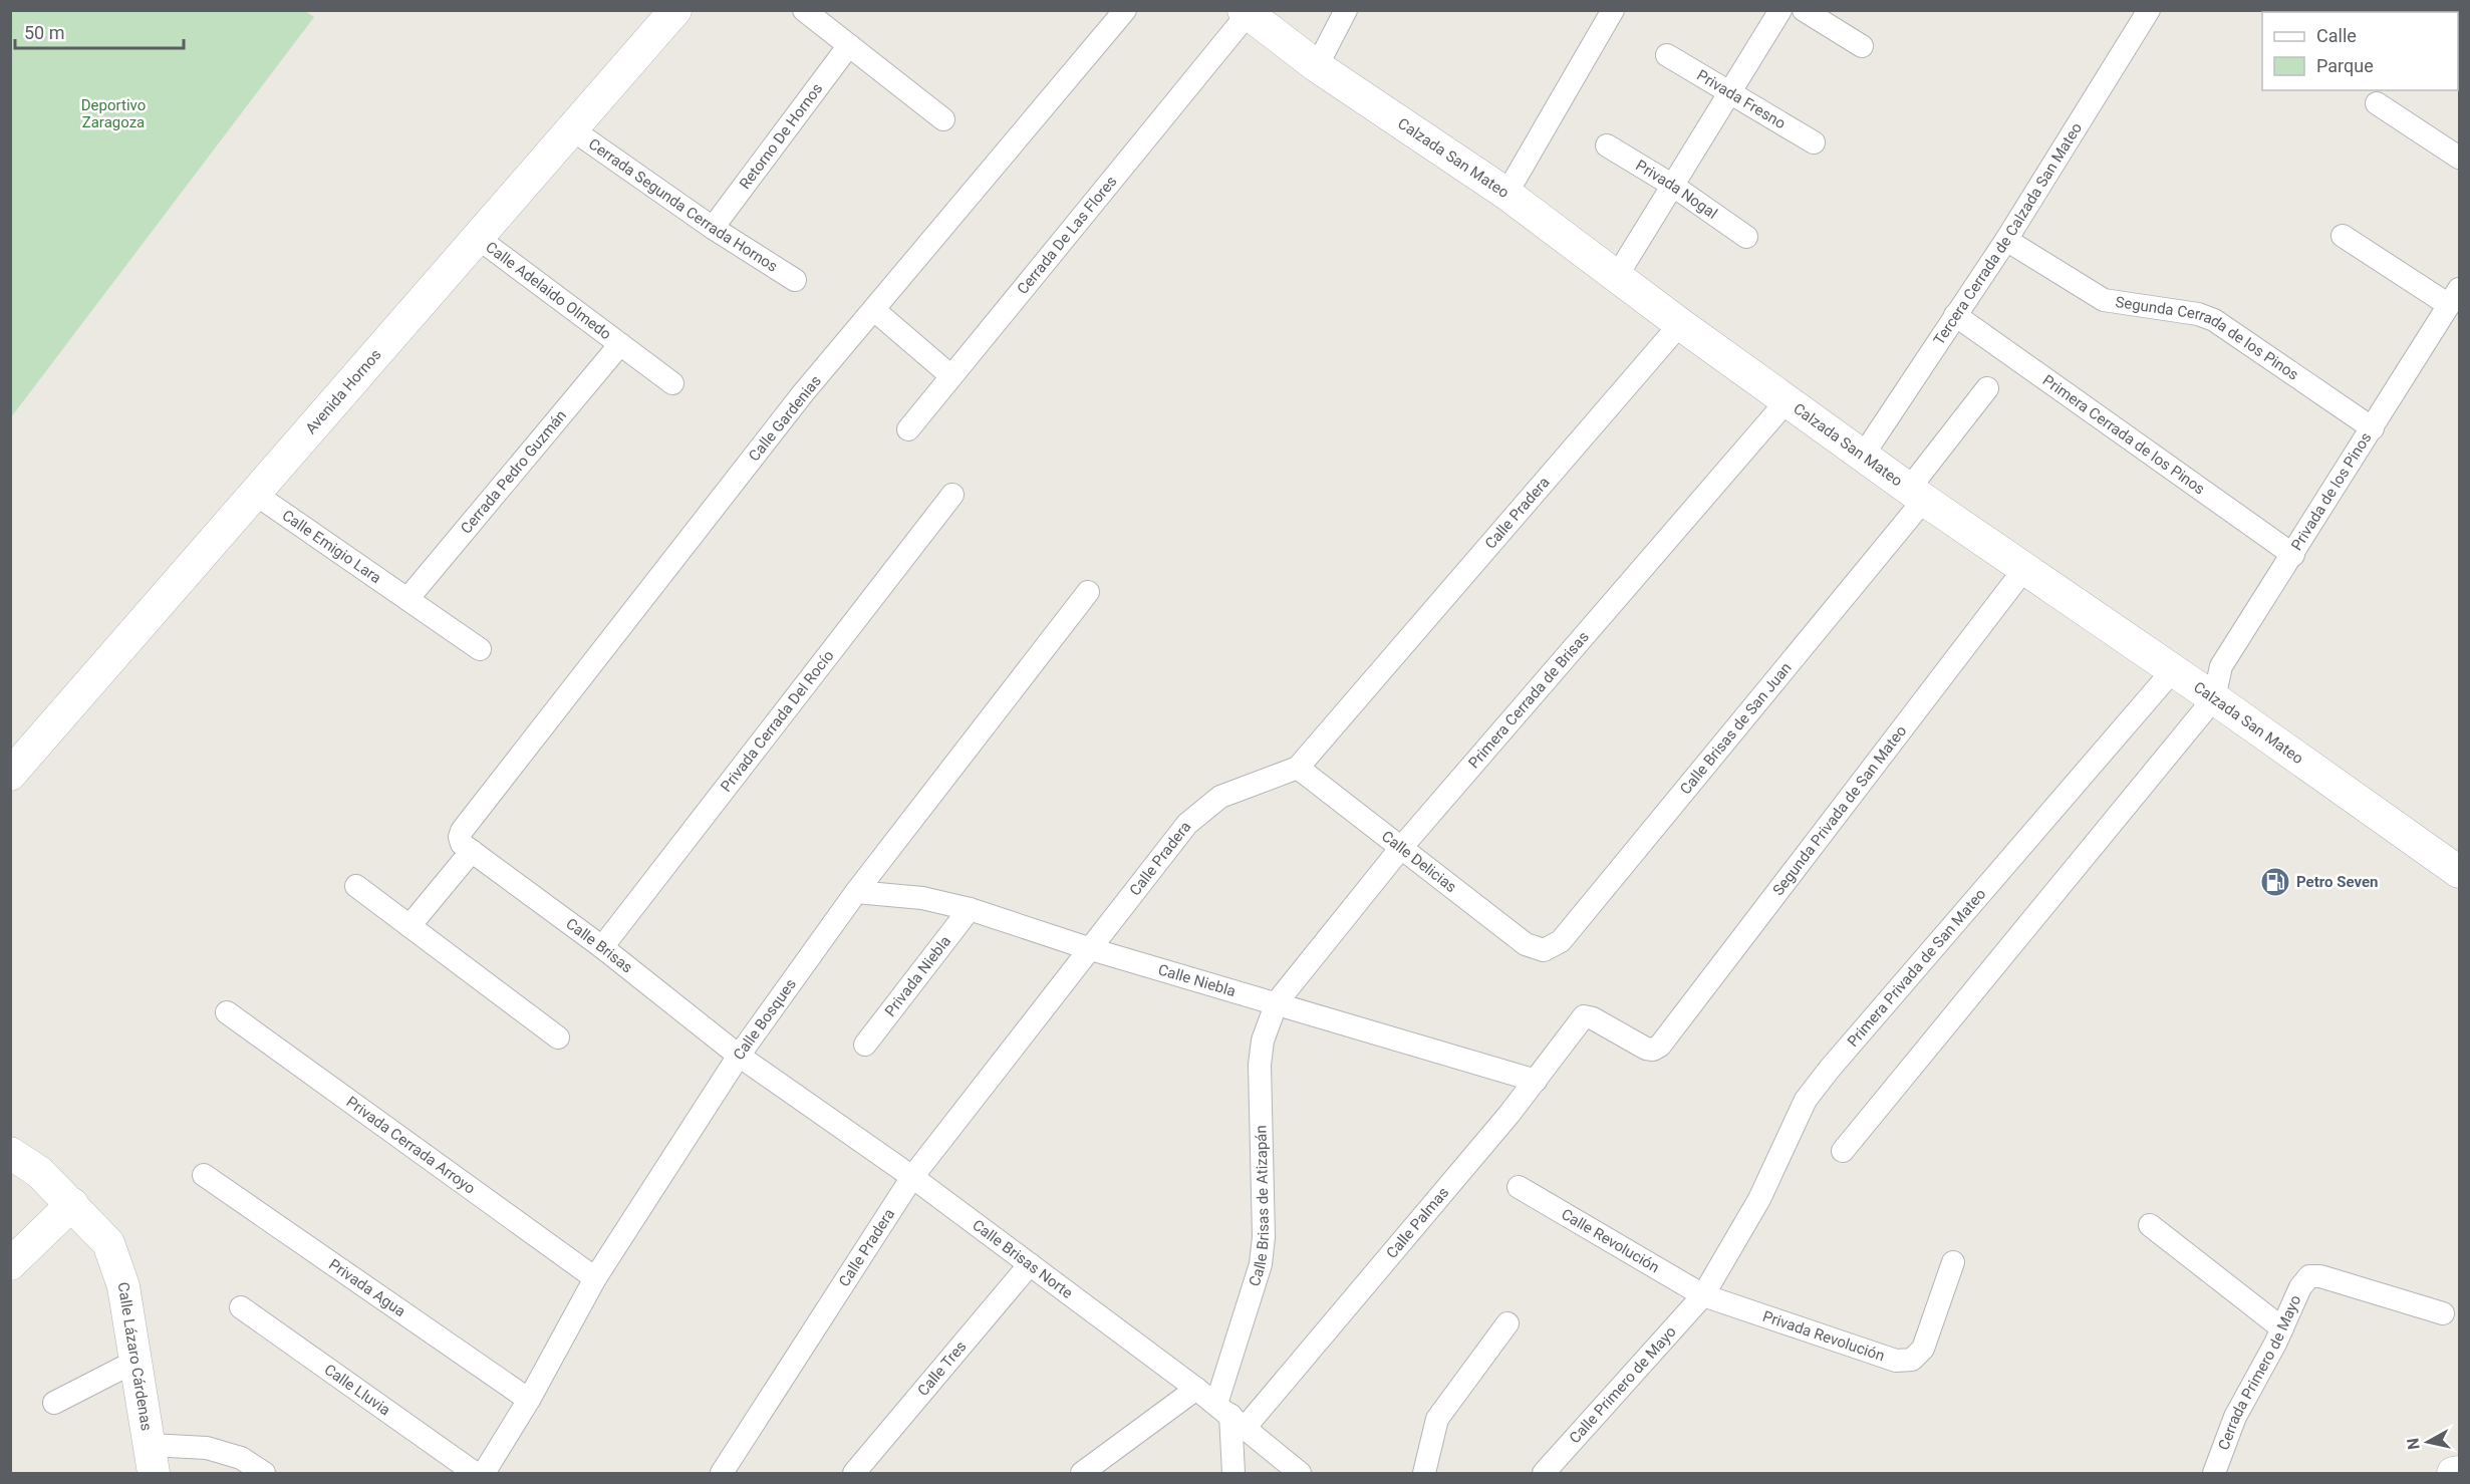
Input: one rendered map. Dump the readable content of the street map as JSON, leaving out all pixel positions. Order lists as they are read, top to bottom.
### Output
{
  "streets": {
    "main road": ["Calzada San Mateo", "Avenida Hornos", "Calle Lázaro Cárdenas"],
    "street": [
      "Privada Fresno",
      "Retorno De Hornos",
      "Privada Nogal",
      "Cerrada Segunda Cerrada Hornos",
      "Tercera Cerrada de Calzada San Mateo",
      "Cerrada De Las Flores",
      "Calle Adelaido Olmedo",
      "Segunda Cerrada de los Pinos",
      "Calle Gardenias",
      "Primera Cerrada de los Pinos",
      "Cerrada Pedro Guzmán",
      "Privada de los Pinos",
      "Calle Pradera",
      "Calle Emigio Lara",
      "Primera Cerrada de Brisas",
      "Privada Cerrada Del Rocío",
      "Calle Brisas de San Juan",
      "Segunda Privada de San Mateo",
      "Calle Delicias",
      "Calle Brisas",
      "Primera Privada de San Mateo",
      "Privada Niebla",
      "Calle Niebla",
      "Calle Bosques",
      "Privada Cerrada Arroyo",
      "Calle Brisas de Atizapán",
      "Calle Palmas",
      "Calle Revolución",
      "Calle Brisas Norte",
      "Privada Agua",
      "Privada Revolución",
      "Calle Tres",
      "Cerrada Primero de Mayo",
      "Calle Primero de Mayo",
      "Calle Lluvia"
    ]
  },
  "crossings": [
    ["Retorno De Hornos", "Cerrada Segunda Cerrada Hornos"],
    ["Calzada San Mateo", "Tercera Cerrada de Calzada San Mateo"],
    ["Calzada San Mateo", "Cerrada De Las Flores"],
    ["Calzada San Mateo", "Privada de los Pinos"],
    ["Calzada San Mateo", "Calle Pradera"],
    ["Calzada San Mateo", "Primera Cerrada de Brisas"],
    ["Calzada San Mateo", "Calle Brisas de San Juan"],
    ["Calzada San Mateo", "Segunda Privada de San Mateo"],
    ["Calzada San Mateo", "Primera Privada de San Mateo"],
    ["Cerrada Segunda Cerrada Hornos", "Avenida Hornos"],
    ["Tercera Cerrada de Calzada San Mateo", "Segunda Cerrada de los Pinos"],
    ["Tercera Cerrada de Calzada San Mateo", "Primera Cerrada de los Pinos"],
    ["Calle Adelaido Olmedo", "Avenida Hornos"],
    ["Calle Adelaido Olmedo", "Cerrada Pedro Guzmán"],
    ["Segunda Cerrada de los Pinos", "Privada de los Pinos"],
    ["Avenida Hornos", "Calle Emigio Lara"],
    ["Calle Gardenias", "Calle Brisas"],
    ["Primera Cerrada de los Pinos", "Privada de los Pinos"],
    ["Cerrada Pedro Guzmán", "Calle Emigio Lara"],
    ["Calle Pradera", "Calle Delicias"],
    ["Calle Pradera", "Calle Niebla"],
    ["Calle Pradera", "Calle Brisas Norte"],
    ["Primera Cerrada de Brisas", "Calle Delicias"],
    ["Primera Cerrada de Brisas", "Calle Niebla"],
    ["Primera Cerrada de Brisas", "Calle Brisas de Atizapán"],
    ["Privada Cerrada Del Rocío", "Calle Brisas"],
    ["Calle Brisas de San Juan", "Calle Delicias"],
    ["Segunda Privada de San Mateo", "Calle Palmas"],
    ["Calle Brisas", "Calle Bosques"],
    ["Calle Brisas", "Calle Brisas Norte"],
    ["Primera Privada de San Mateo", "Calle Revolución"],
    ["Primera Privada de San Mateo", "Privada Revolución"],
    ["Primera Privada de San Mateo", "Calle Primero de Mayo"],
    ["Privada Niebla", "Calle Niebla"],
    ["Calle Niebla", "Calle Bosques"],
    ["Calle Niebla", "Calle Brisas de Atizapán"],
    ["Calle Niebla", "Calle Palmas"],
    ["Calle Bosques", "Privada Cerrada Arroyo"],
    ["Calle Bosques", "Calle Brisas Norte"],
    ["Calle Bosques", "Privada Agua"],
    ["Calle Brisas de Atizapán", "Calle Palmas"],
    ["Calle Brisas de Atizapán", "Calle Brisas Norte"],
    ["Calle Palmas", "Calle Brisas Norte"],
    ["Calle Revolución", "Privada Revolución"],
    ["Calle Revolución", "Calle Primero de Mayo"],
    ["Calle Brisas Norte", "Calle Tres"],
    ["Privada Revolución", "Calle Primero de Mayo"]
  ],
  "parks": ["Deportivo Zaragoza"],
  "places": {
    "fuel station": ["Petro Seven"]
  },
  "legend": ["Calle", "Parque"],
  "scale_bar": "50 m",
  "north": "left"
}
